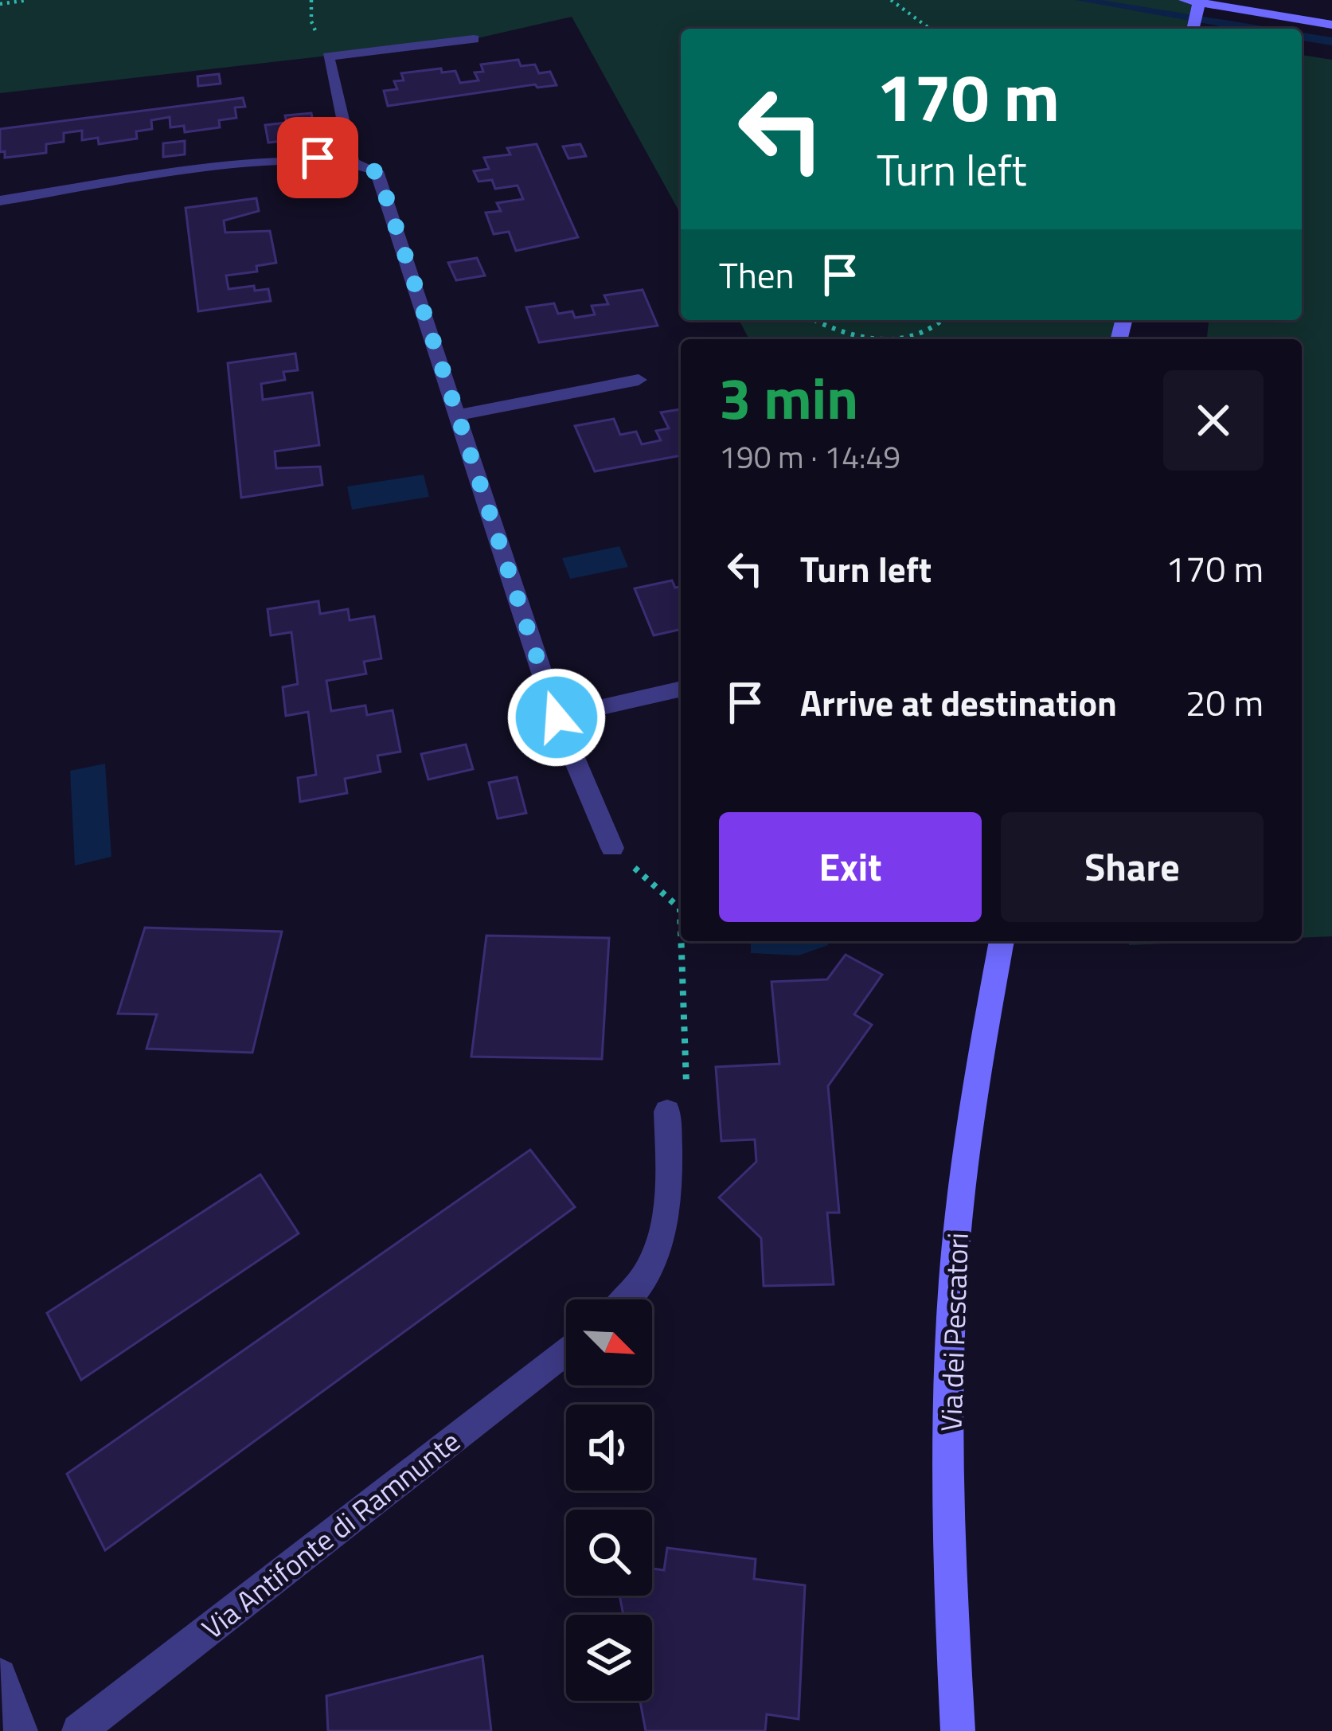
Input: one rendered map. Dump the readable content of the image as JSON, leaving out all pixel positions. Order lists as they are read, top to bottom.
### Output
{
  "streets": {
    "street": ["Via dei Pescatori", "Via Antifonte di Ramnunte"]
  },
  "north": "bottom right",
  "page": {
    "turn": ["170 m", "Turn left"],
    "then": "Then",
    "heading": ["3 min", "190 m · 14:49"],
    "list": [
      {
        "name": "Turn left",
        "value": "170 m"
      },
      {
        "name": "Arrive at destination",
        "value": "20 m"
      }
    ],
    "buttons": ["Exit", "Share"]
  }
}
